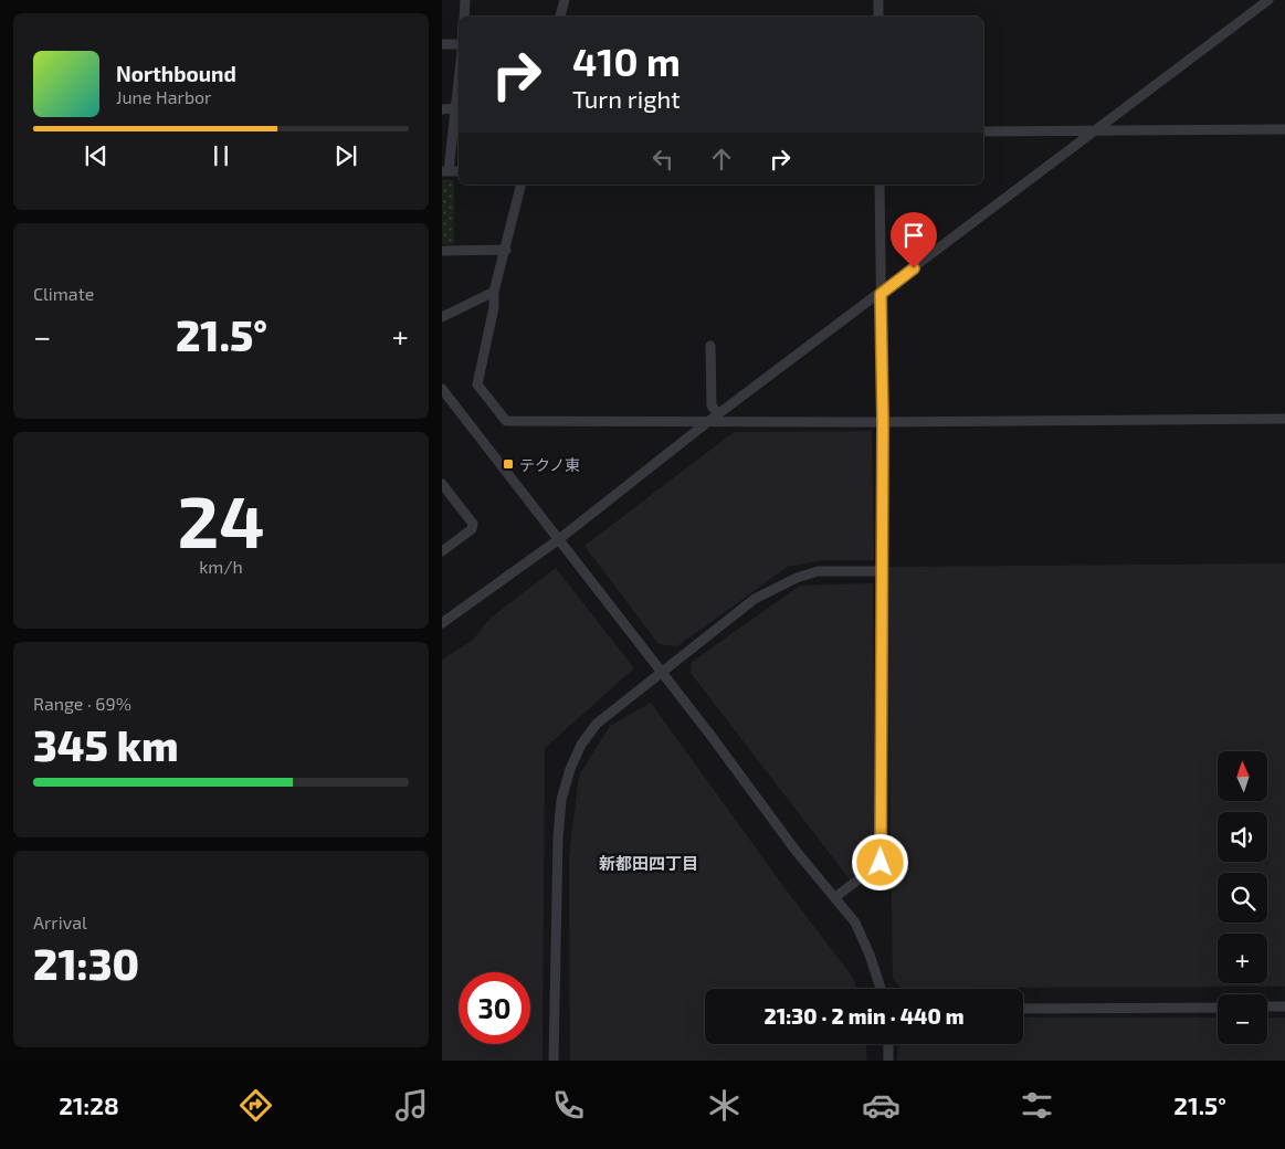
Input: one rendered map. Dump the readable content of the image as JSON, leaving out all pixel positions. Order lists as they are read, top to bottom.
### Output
{
  "districts": ["新都田四丁目"],
  "places": {
    "transit": ["テクノ東"]
  },
  "north": "top",
  "page": {
    "turn": ["410 m", "Turn right"],
    "song": ["Northbound", "June Harbor"],
    "tile": [
      "Climate",
      ["24", "km/h"],
      ["Range · 69%", "345 km"],
      ["Arrival", "21:30"]
    ],
    "heat": ["−", "21.5°", "+"],
    "map_buttons": ["+", "−"],
    "limit": "30",
    "trip": "21:30 · 2 min · 440 m",
    "tabs": ["21:28", "21.5°"]
  }
}
